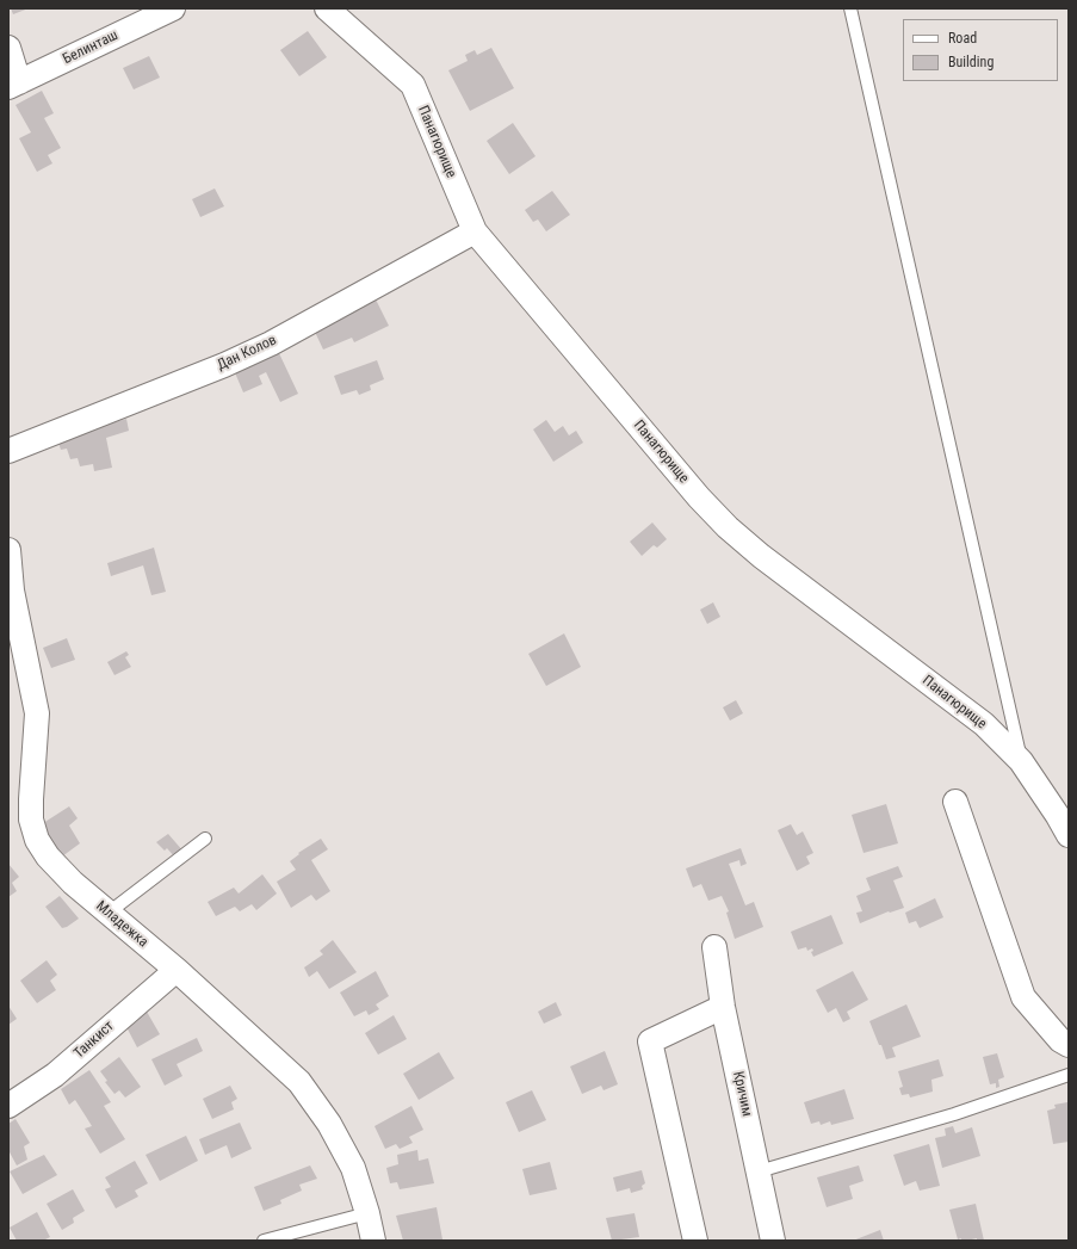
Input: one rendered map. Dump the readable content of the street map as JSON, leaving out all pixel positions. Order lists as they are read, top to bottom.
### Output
{
  "streets": {
    "street": [
      "Белинташ",
      "Панагюрище",
      "Дан Колов",
      "Младежка",
      "Танкист",
      "Кричим"
    ]
  },
  "crossings": [
    ["Панагюрище", "Дан Колов"],
    ["Младежка", "Танкист"]
  ],
  "legend": ["Road", "Building"]
}
